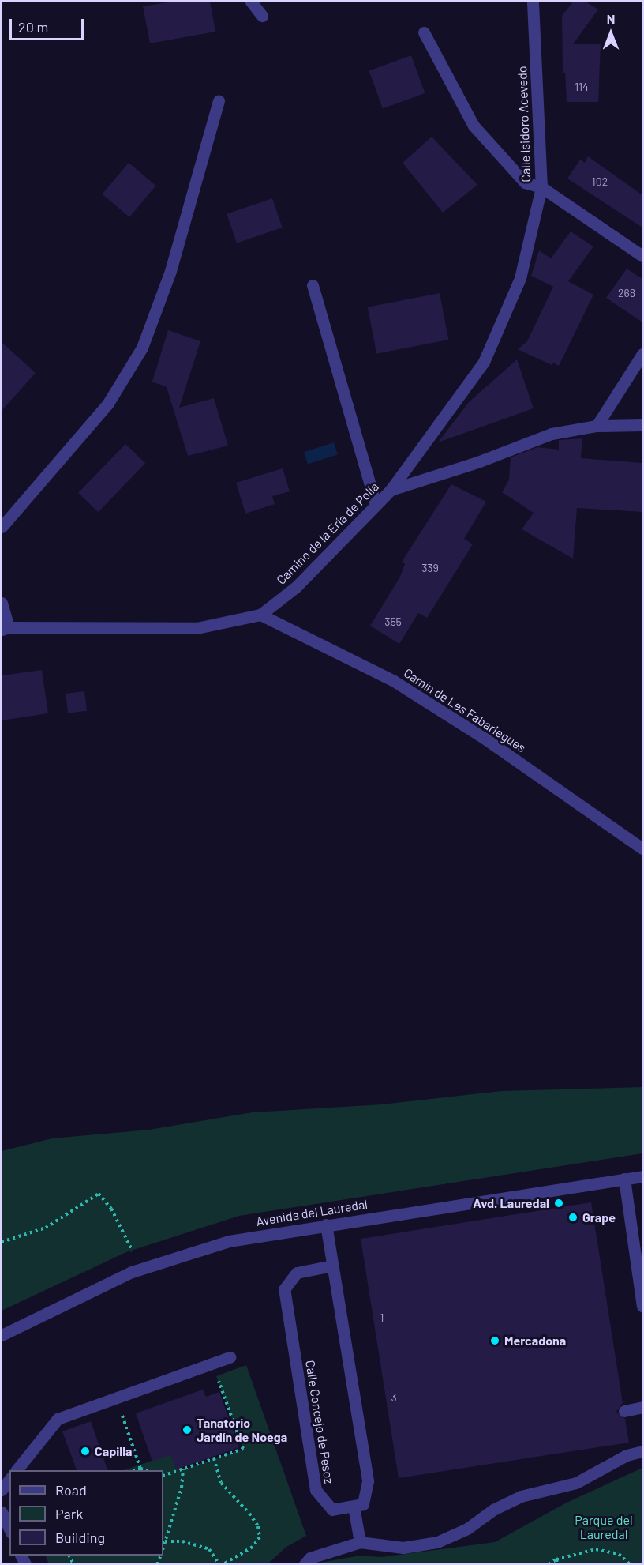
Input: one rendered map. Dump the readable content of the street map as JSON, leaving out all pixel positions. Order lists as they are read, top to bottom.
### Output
{
  "streets": {
    "street": [
      "Calle Isidoro Acevedo",
      "Camino de la Ería de Polía",
      "Camín de Les Fabariegues",
      "Avenida del Lauredal",
      "Calle Concejo de Pesoz"
    ]
  },
  "crossings": [
    ["Calle Isidoro Acevedo", "Camino de la Ería de Polía"],
    ["Camino de la Ería de Polía", "Camín de Les Fabariegues"]
  ],
  "parks": ["Parque del Lauredal"],
  "places": [
    "Avd. Lauredal",
    "Grape",
    "Mercadona",
    "Tanatorio Jardín de Noega",
    "Capilla"
  ],
  "house_numbers": [
    "114",
    "102",
    "268",
    "339",
    "355",
    "1",
    "3"
  ],
  "legend": ["Road", "Park", "Building"],
  "scale_bar": "20 m",
  "north": "top"
}
